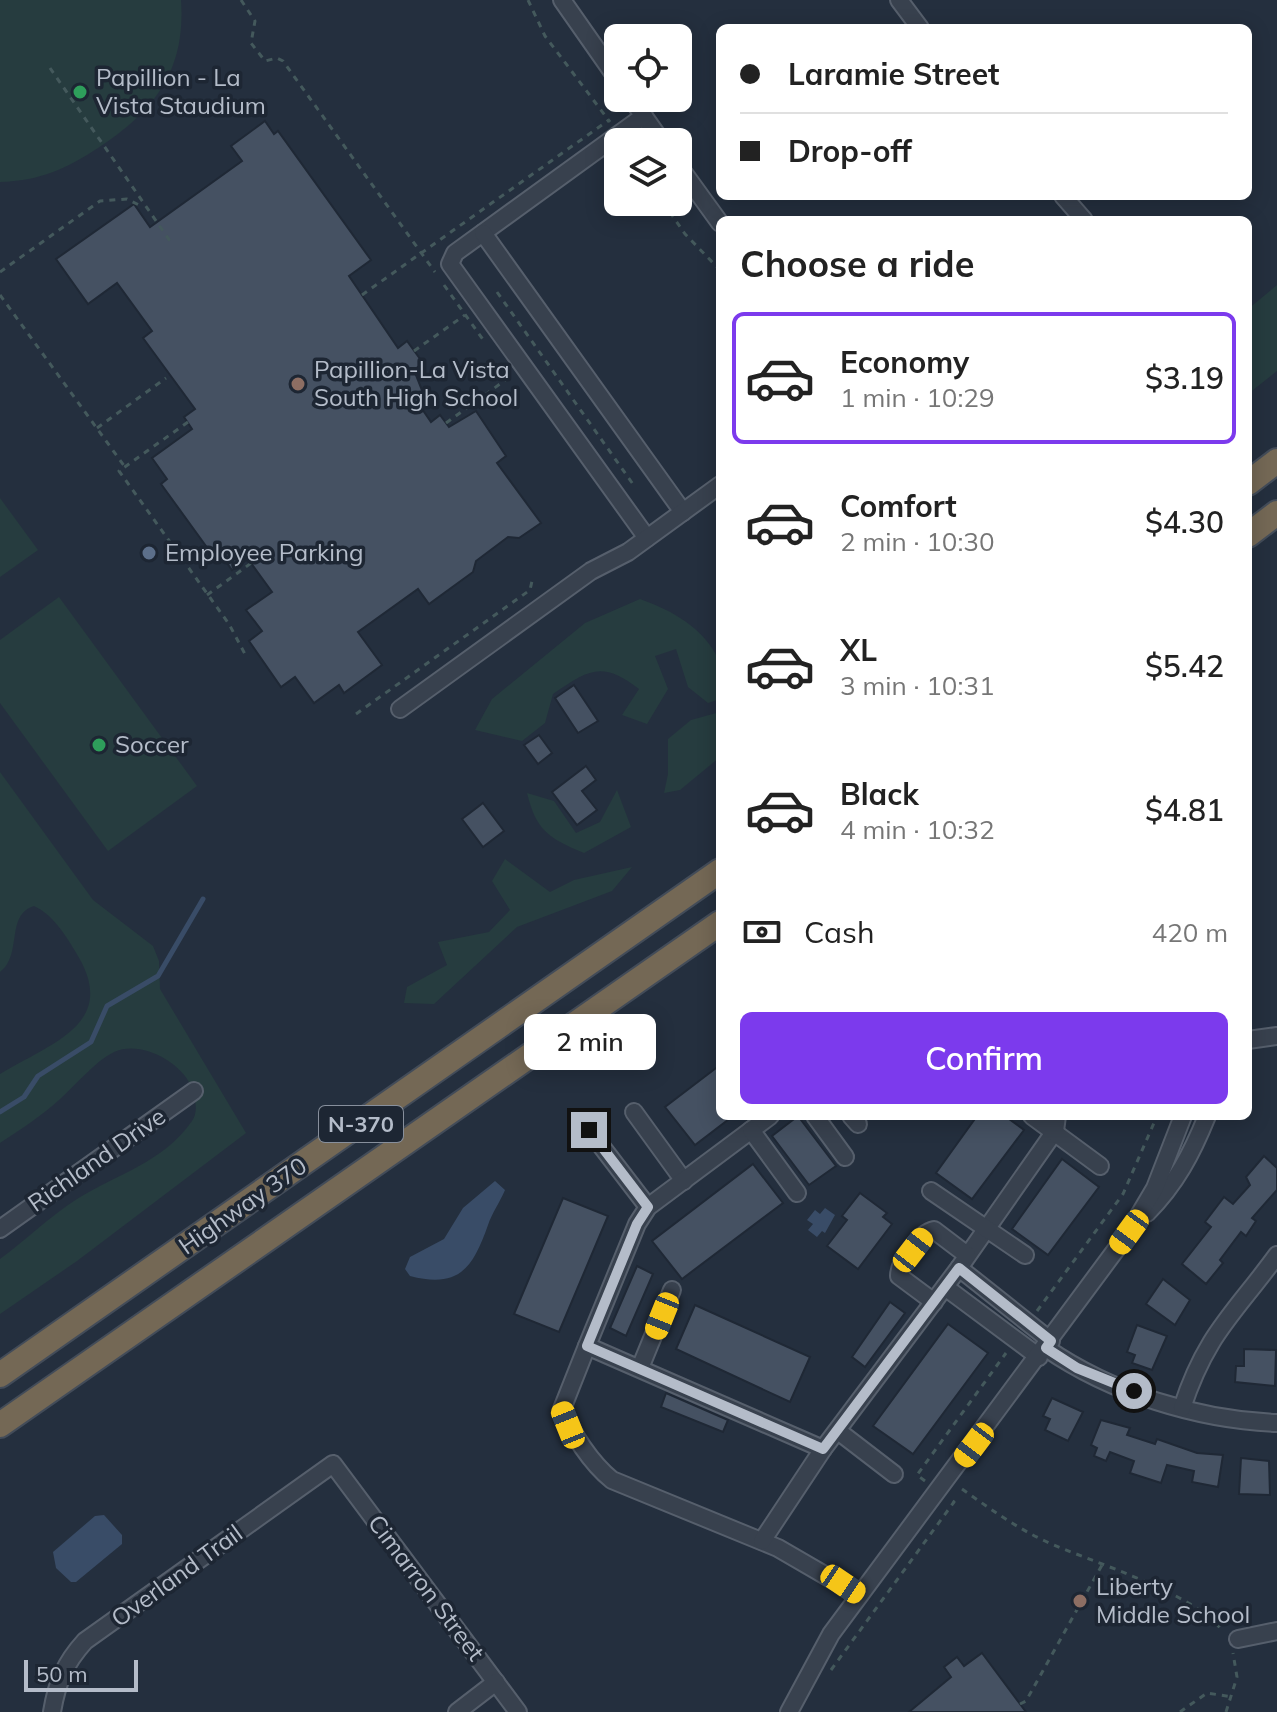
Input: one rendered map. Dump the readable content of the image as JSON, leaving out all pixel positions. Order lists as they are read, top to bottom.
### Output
{
  "streets": {
    "highway": ["N-370", "Highway 370"],
    "street": ["Richland Drive", "Overland Trail", "Cimarron Street"]
  },
  "crossings": [
    ["Overland Trail", "Cimarron Street"]
  ],
  "places": [
    "Papillion - La Vista Staudium",
    "Papillion-La Vista South High School",
    "Employee Parking",
    "Soccer",
    "Liberty Middle School"
  ],
  "scale_bar": "50 m",
  "page": {
    "banner": ["Laramie Street", "Drop-off"],
    "heading": "Choose a ride",
    "list": [
      {
        "name": "Economy",
        "note": "1 min · 10:29",
        "value": "$3.19"
      },
      {
        "name": "Comfort",
        "note": "2 min · 10:30",
        "value": "$4.30"
      },
      {
        "name": "XL",
        "note": "3 min · 10:31",
        "value": "$5.42"
      },
      {
        "name": "Black",
        "note": "4 min · 10:32",
        "value": "$4.81"
      }
    ],
    "pay": ["Cash", "420 m"],
    "buttons": "Confirm",
    "bubble": "2 min",
    "scale": "50 m"
  }
}
